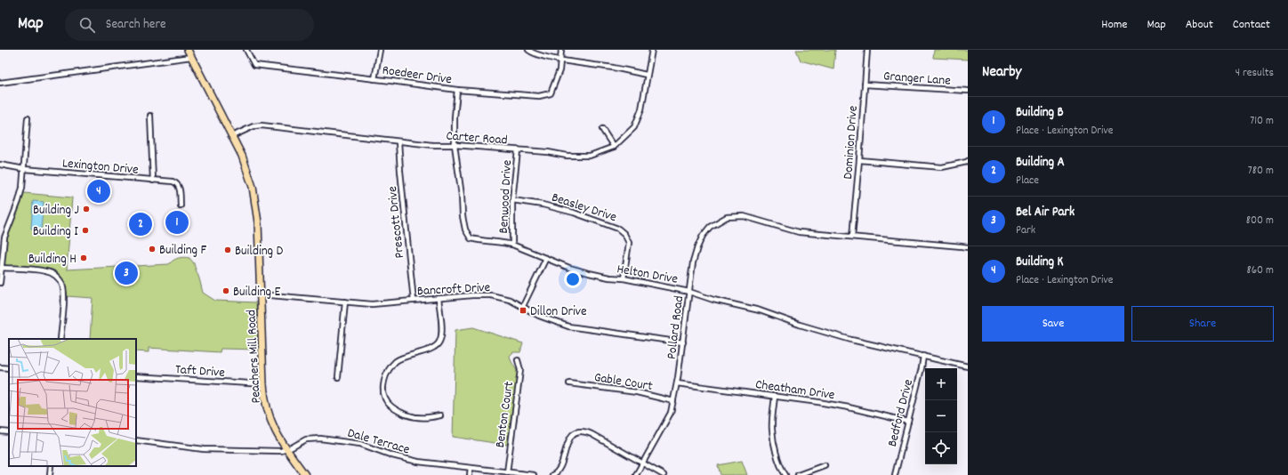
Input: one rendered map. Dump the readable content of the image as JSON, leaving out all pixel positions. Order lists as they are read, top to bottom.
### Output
{
  "streets": {
    "main road": ["Peachers Mill Road"],
    "street": [
      "Roedeer Drive",
      "Granger Lane",
      "Carter Road",
      "Dominion Drive",
      "Lexington Drive",
      "Benwood Drive",
      "Beasley Drive",
      "Prescott Drive",
      "Helton Drive",
      "Bancroft Drive",
      "Pollard Road",
      "Taft Drive",
      "Gable Court",
      "Cheatham Drive",
      "Bedford Drive",
      "Benton Court",
      "Dale Terrace"
    ]
  },
  "crossings": [
    ["Roedeer Drive", "Helton Drive"],
    ["Granger Lane", "Dominion Drive"],
    ["Carter Road", "Benwood Drive"],
    ["Carter Road", "Prescott Drive"],
    ["Carter Road", "Helton Drive"],
    ["Carter Road", "Peachers Mill Road"],
    ["Dominion Drive", "Pollard Road"],
    ["Benwood Drive", "Beasley Drive"],
    ["Benwood Drive", "Helton Drive"],
    ["Beasley Drive", "Helton Drive"],
    ["Prescott Drive", "Bancroft Drive"],
    ["Helton Drive", "Pollard Road"],
    ["Helton Drive", "Bedford Drive"],
    ["Bancroft Drive", "Pollard Road"],
    ["Bancroft Drive", "Peachers Mill Road"],
    ["Pollard Road", "Gable Court"],
    ["Pollard Road", "Cheatham Drive"],
    ["Peachers Mill Road", "Taft Drive"],
    ["Peachers Mill Road", "Dale Terrace"],
    ["Cheatham Drive", "Bedford Drive"],
    ["Benton Court", "Dale Terrace"]
  ],
  "places": {
    "other": [
      "Building J",
      "Building I",
      "Building F",
      "Building D",
      "Building H",
      "Building E"
    ],
    "transit": ["Dillon Drive"]
  },
  "page": {
    "header": "Map",
    "search": "Search here",
    "nav": [
      "Home",
      "Map",
      "About",
      "Contact"
    ],
    "heading": ["Nearby", "4 results"],
    "list": [
      {
        "mark": "1",
        "name": "Building B",
        "note": "Place · Lexington Drive",
        "value": "710 m"
      },
      {
        "mark": "2",
        "name": "Building A",
        "note": "Place",
        "value": "780 m"
      },
      {
        "mark": "3",
        "name": "Bel Air Park",
        "note": "Park",
        "value": "800 m"
      },
      {
        "mark": "4",
        "name": "Building K",
        "note": "Place · Lexington Drive",
        "value": "860 m"
      }
    ],
    "pins": [
      "4",
      "1",
      "2",
      "3"
    ],
    "buttons": ["Save", "Share"],
    "map_buttons": ["+", "−"]
  }
}
